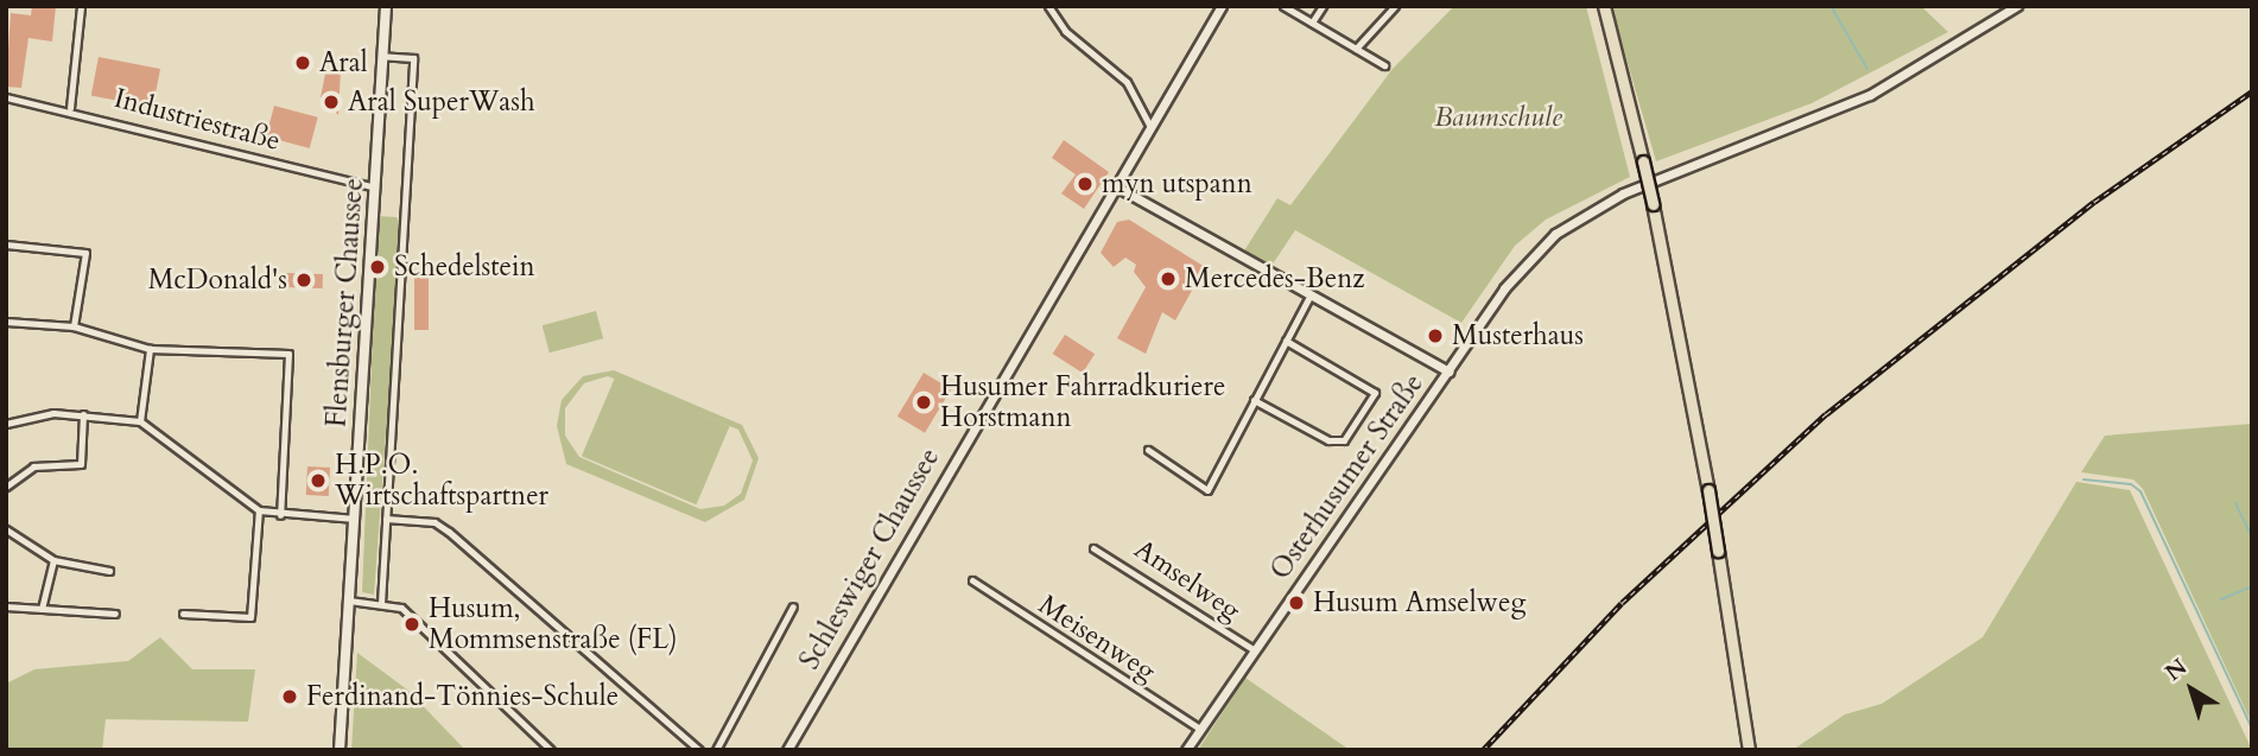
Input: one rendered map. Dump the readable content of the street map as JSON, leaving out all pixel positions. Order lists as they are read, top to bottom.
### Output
{
  "streets": {
    "main road": ["Flensburger Chaussee"],
    "street": [
      "Industriestraße",
      "Osterhusumer Straße",
      "Schleswiger Chaussee",
      "Amselweg",
      "Meisenweg"
    ]
  },
  "crossings": [
    ["Industriestraße", "Flensburger Chaussee"],
    ["Osterhusumer Straße", "Amselweg"],
    ["Osterhusumer Straße", "Meisenweg"]
  ],
  "parks": ["Baumschule"],
  "places": [
    "Aral",
    "Aral SuperWash",
    "myn utspann",
    "Schedelstein",
    "Mercedes-Benz",
    "McDonald's",
    "Musterhaus",
    "Husumer Fahrradkuriere Horstmann",
    "H.P.O. Wirtschaftspartner",
    "Husum Amselweg",
    "Husum, Mommsenstraße (FL)",
    "Ferdinand-Tönnies-Schule"
  ],
  "north": "top left"
}
